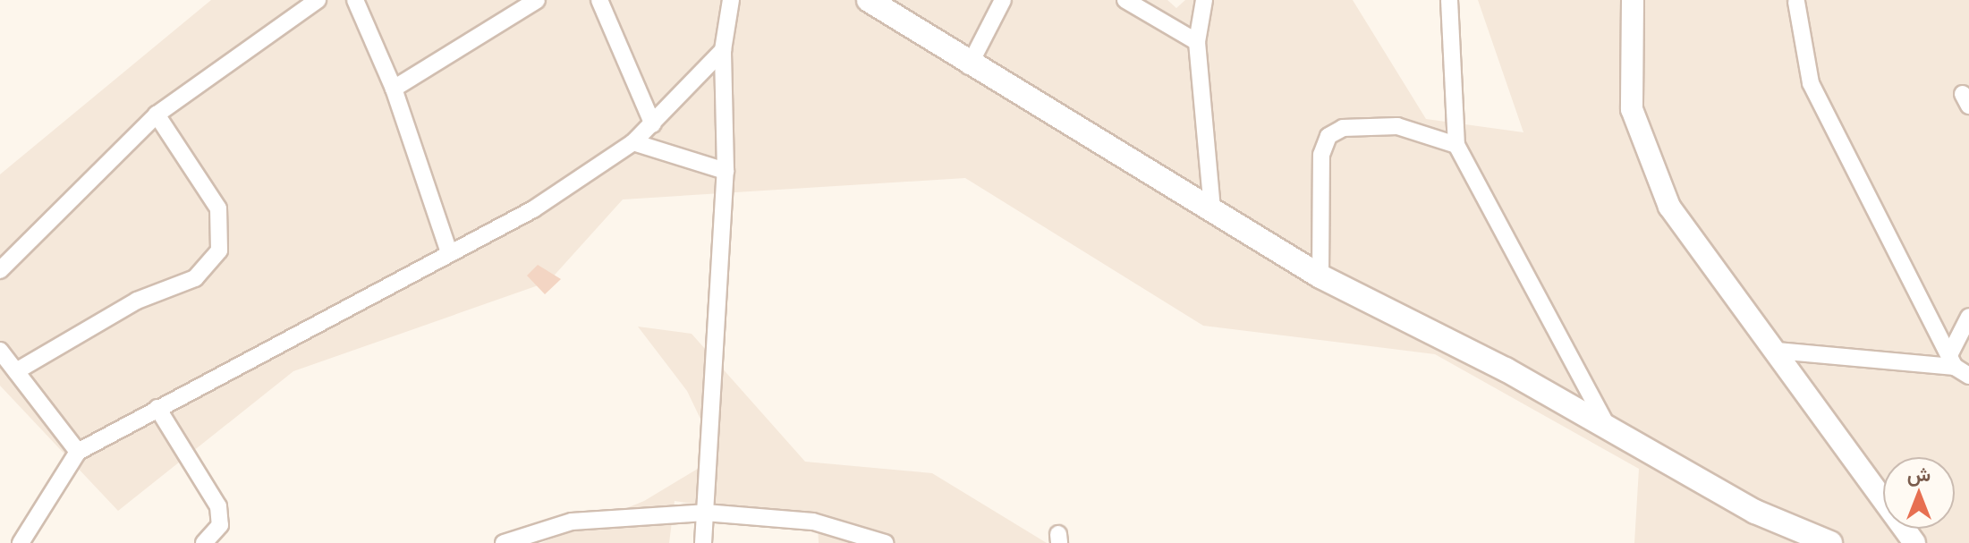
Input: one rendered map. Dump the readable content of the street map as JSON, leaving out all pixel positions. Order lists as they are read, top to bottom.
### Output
{
  "north": "top"
}
